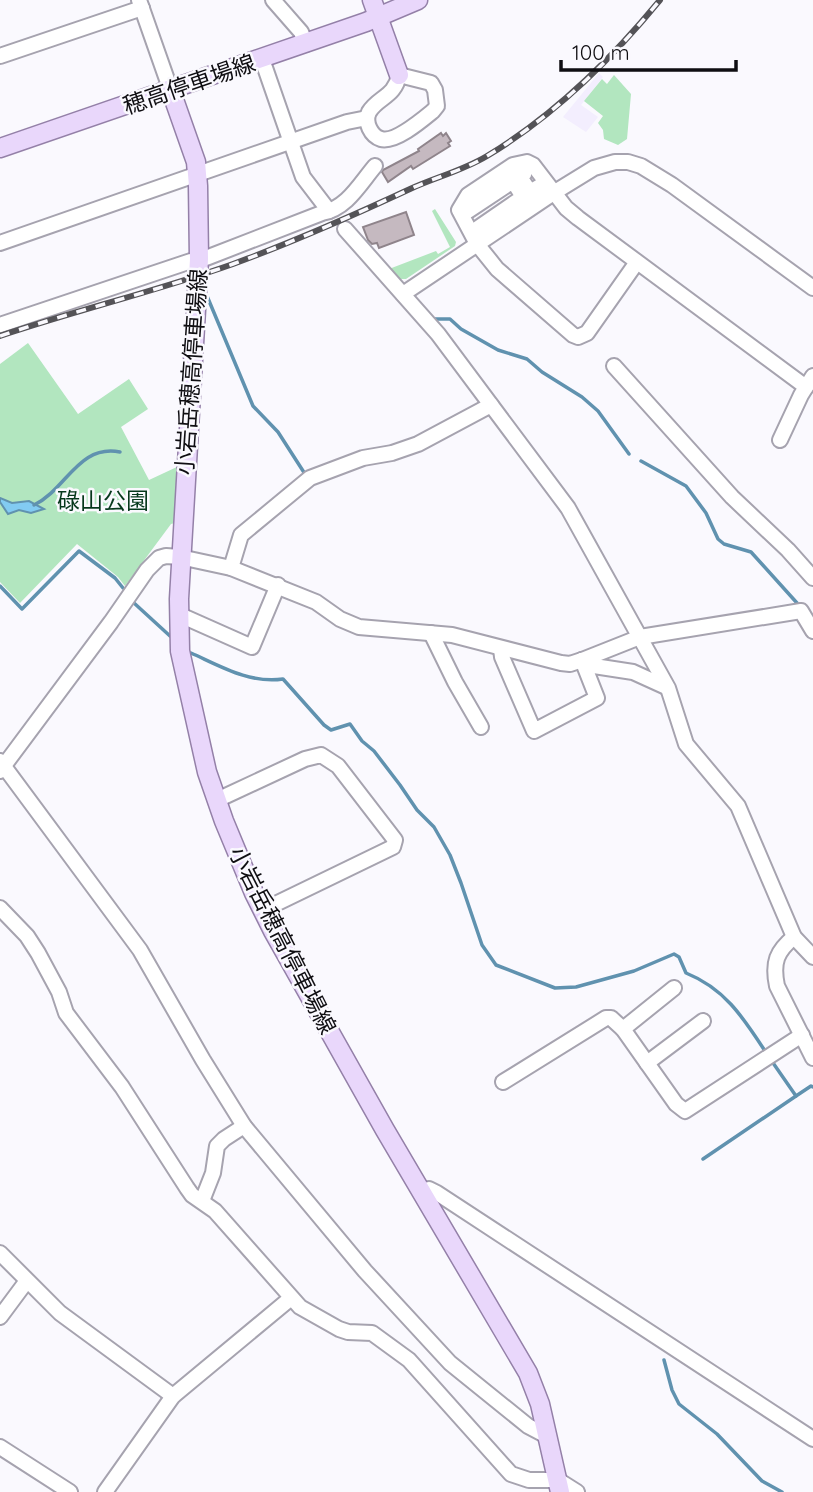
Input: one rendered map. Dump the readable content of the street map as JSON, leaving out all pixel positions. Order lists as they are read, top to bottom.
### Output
{
  "streets": {
    "main road": ["穂高停車場線", "小岩岳穂高停車場線"]
  },
  "crossings": [
    ["穂高停車場線", "小岩岳穂高停車場線"]
  ],
  "parks": ["碌山公園"],
  "scale_bar": "100 m"
}
